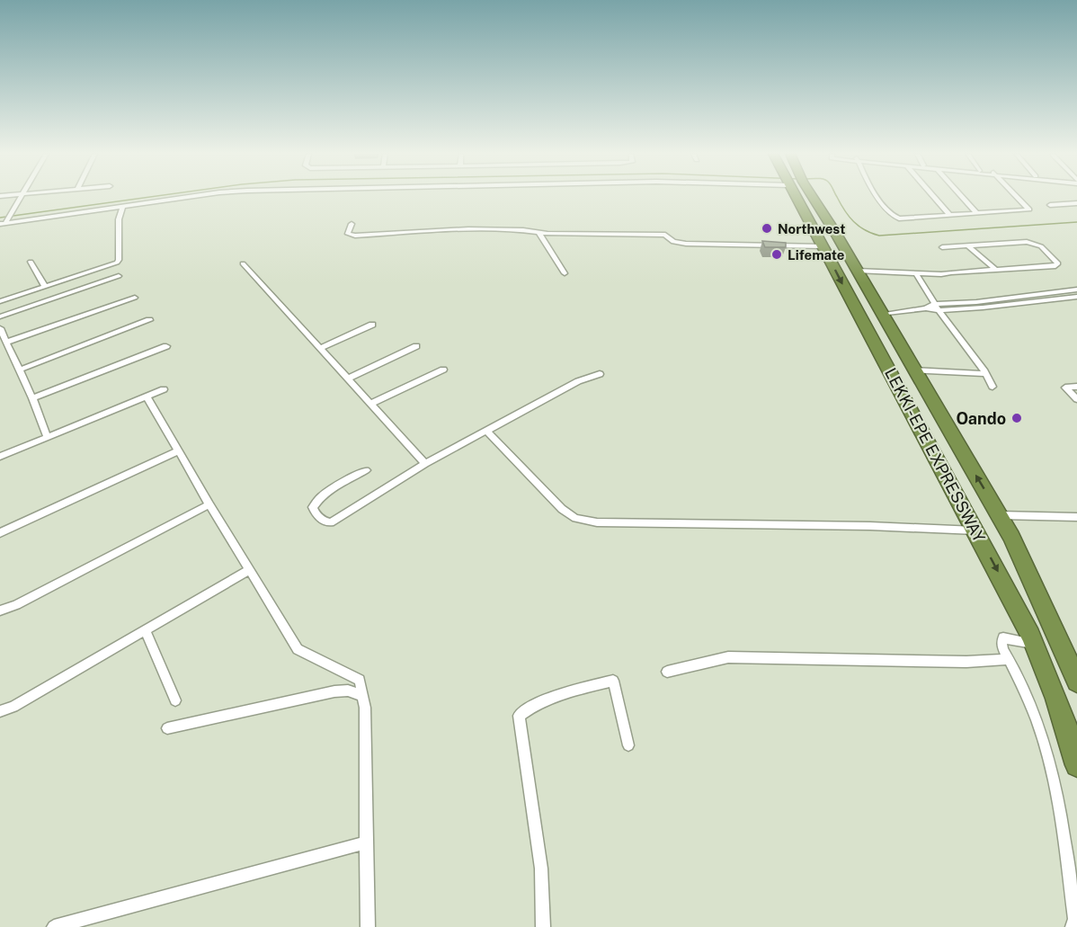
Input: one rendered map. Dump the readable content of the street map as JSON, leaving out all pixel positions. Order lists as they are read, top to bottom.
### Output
{
  "streets": {
    "highway": ["LEKKI-EPE EXPRESSWAY"]
  },
  "places": ["Northwest", "Lifemate", "Oando"]
}
